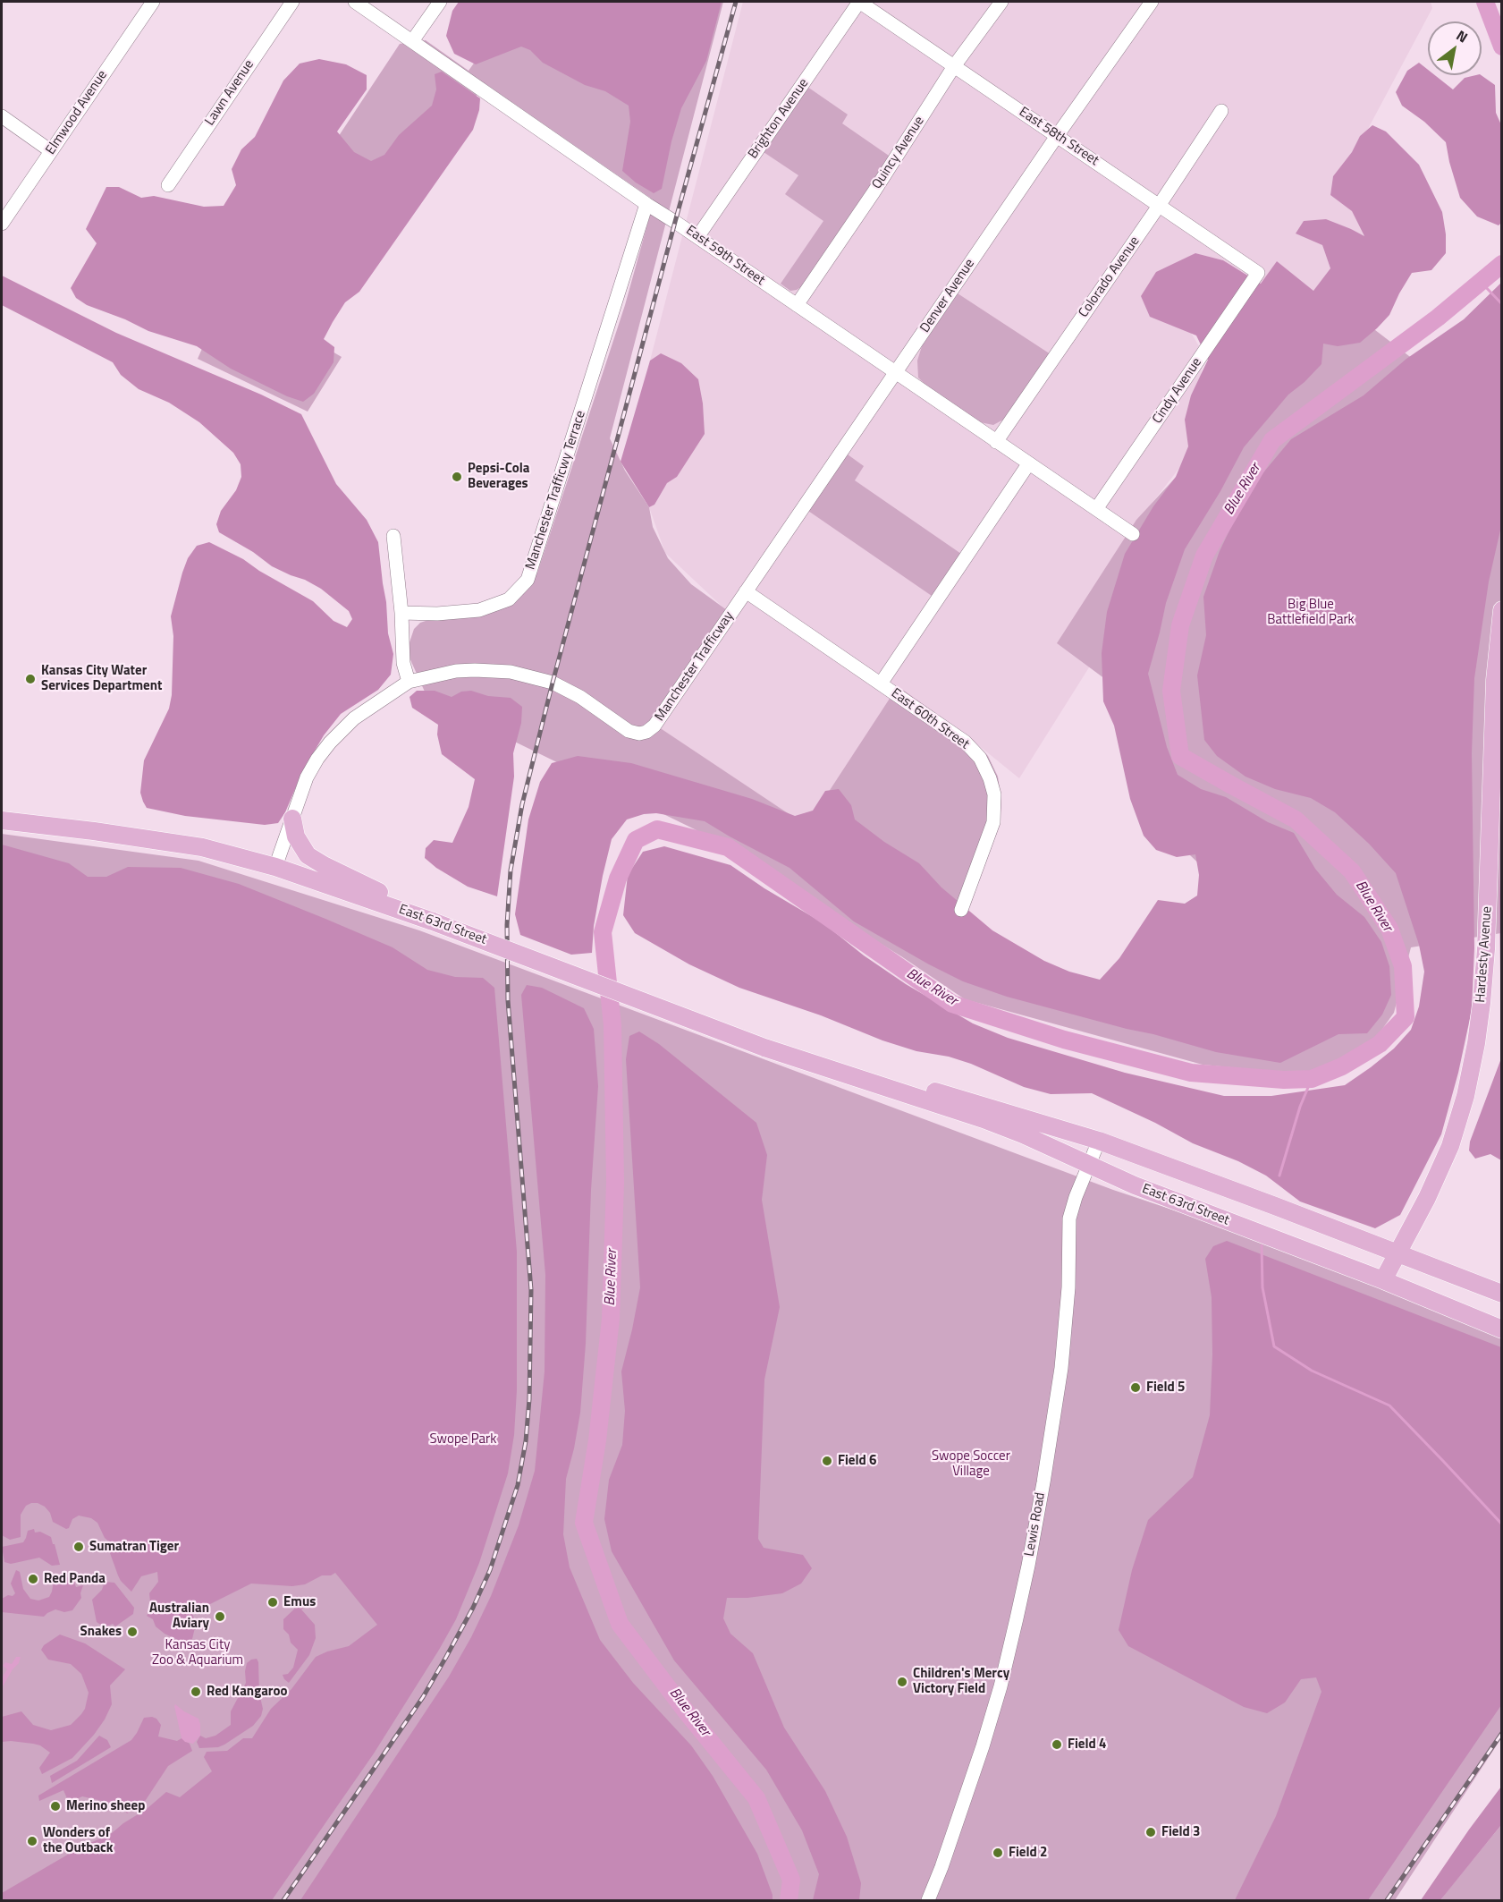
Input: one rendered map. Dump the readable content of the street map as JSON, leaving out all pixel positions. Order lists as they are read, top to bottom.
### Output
{
  "streets": {
    "main road": ["East 63rd Street", "Hardesty Avenue"],
    "street": [
      "Lawn Avenue",
      "Elmwood Avenue",
      "Brighton Avenue",
      "East 58th Street",
      "Quincy Avenue",
      "East 59th Street",
      "Colorado Avenue",
      "Denver Avenue",
      "Cindy Avenue",
      "Manchester Trafficwy Terrace",
      "Manchester Trafficway",
      "East 60th Street",
      "Lewis Road"
    ]
  },
  "crossings": [
    ["Brighton Avenue", "East 58th Street"],
    ["Brighton Avenue", "East 59th Street"],
    ["East 58th Street", "Quincy Avenue"],
    ["East 58th Street", "Colorado Avenue"],
    ["East 58th Street", "Denver Avenue"],
    ["East 58th Street", "Cindy Avenue"],
    ["Quincy Avenue", "East 59th Street"],
    ["East 59th Street", "Colorado Avenue"],
    ["East 59th Street", "Denver Avenue"],
    ["East 59th Street", "Cindy Avenue"],
    ["East 59th Street", "Manchester Trafficwy Terrace"],
    ["Denver Avenue", "Manchester Trafficway"],
    ["Denver Avenue", "East 60th Street"],
    ["Manchester Trafficway", "East 60th Street"],
    ["Manchester Trafficway", "East 63rd Street"],
    ["East 63rd Street", "Hardesty Avenue"],
    ["East 63rd Street", "Lewis Road"]
  ],
  "water": ["Blue River"],
  "parks": [
    "Big Blue Battlefield Park",
    "Swope Park",
    "Swope Soccer Village",
    "Kansas City Zoo & Aquarium"
  ],
  "places": [
    "Pepsi-Cola Beverages",
    "Kansas City Water Services Department",
    "Field 5",
    "Field 6",
    "Sumatran Tiger",
    "Red Panda",
    "Emus",
    "Australian Aviary",
    "Snakes",
    "Children's Mercy Victory Field",
    "Red Kangaroo",
    "Field 4",
    "Merino sheep",
    "Field 3",
    "Wonders of the Outback",
    "Field 2"
  ],
  "north": "top right"
}
